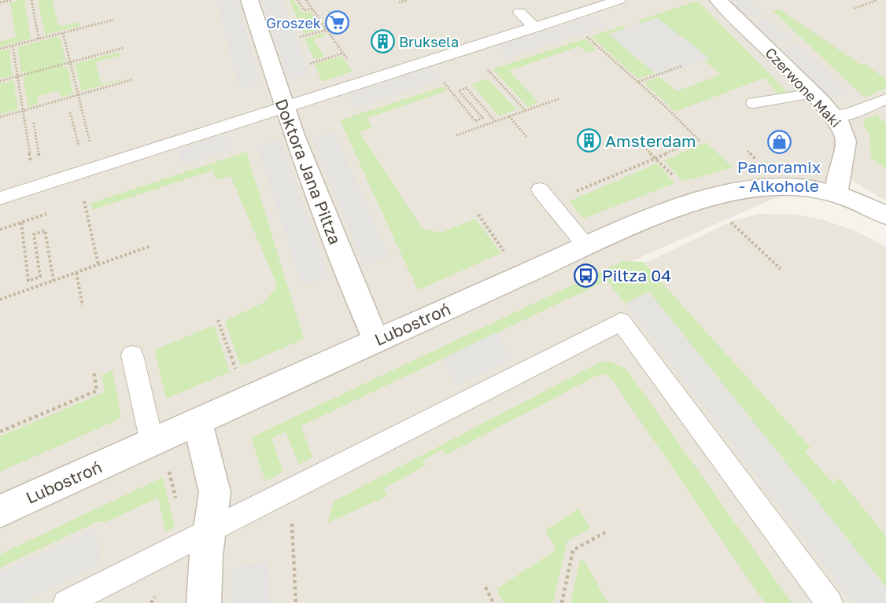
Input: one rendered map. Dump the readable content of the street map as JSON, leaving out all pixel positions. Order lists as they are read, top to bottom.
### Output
{
  "streets": {
    "street": ["Czerwone Maki", "Doktora Jana Piltza", "Lubostroń"]
  },
  "crossings": [
    ["Czerwone Maki", "Lubostroń"],
    ["Doktora Jana Piltza", "Lubostroń"]
  ],
  "places": {
    "supermarket": ["Groszek"],
    "building": ["Bruksela", "Amsterdam"],
    "shop": ["Panoramix - Alkohole"],
    "bus stop": ["Piltza 04"]
  }
}
